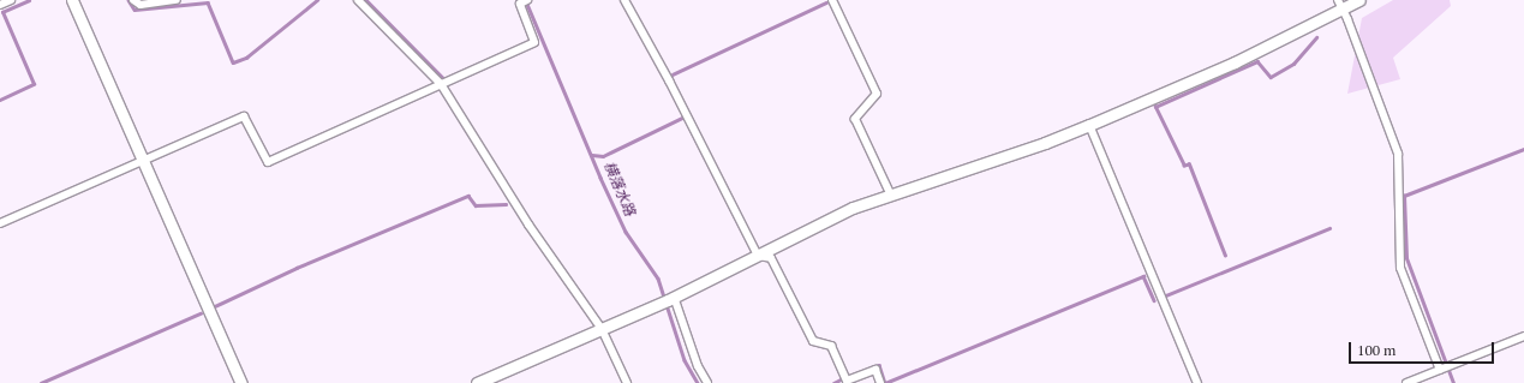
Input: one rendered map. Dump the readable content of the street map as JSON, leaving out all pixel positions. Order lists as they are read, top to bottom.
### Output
{
  "water": ["横落水路"],
  "scale_bar": "100 m"
}
